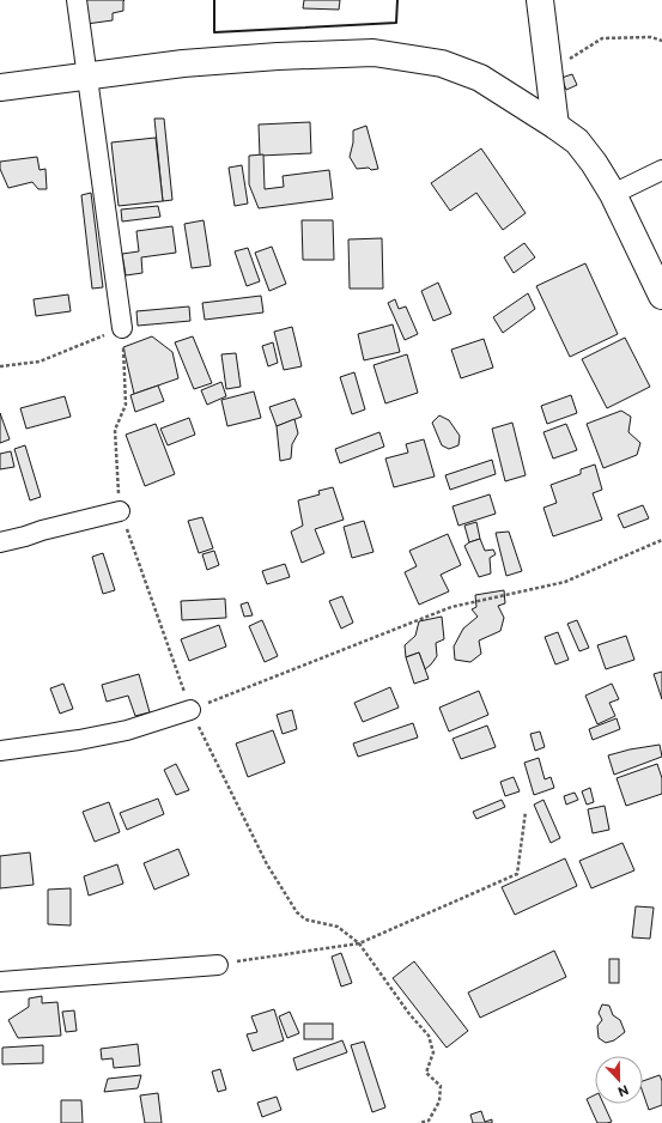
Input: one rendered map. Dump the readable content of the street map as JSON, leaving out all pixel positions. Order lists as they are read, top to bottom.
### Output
{
  "north": "bottom"
}
